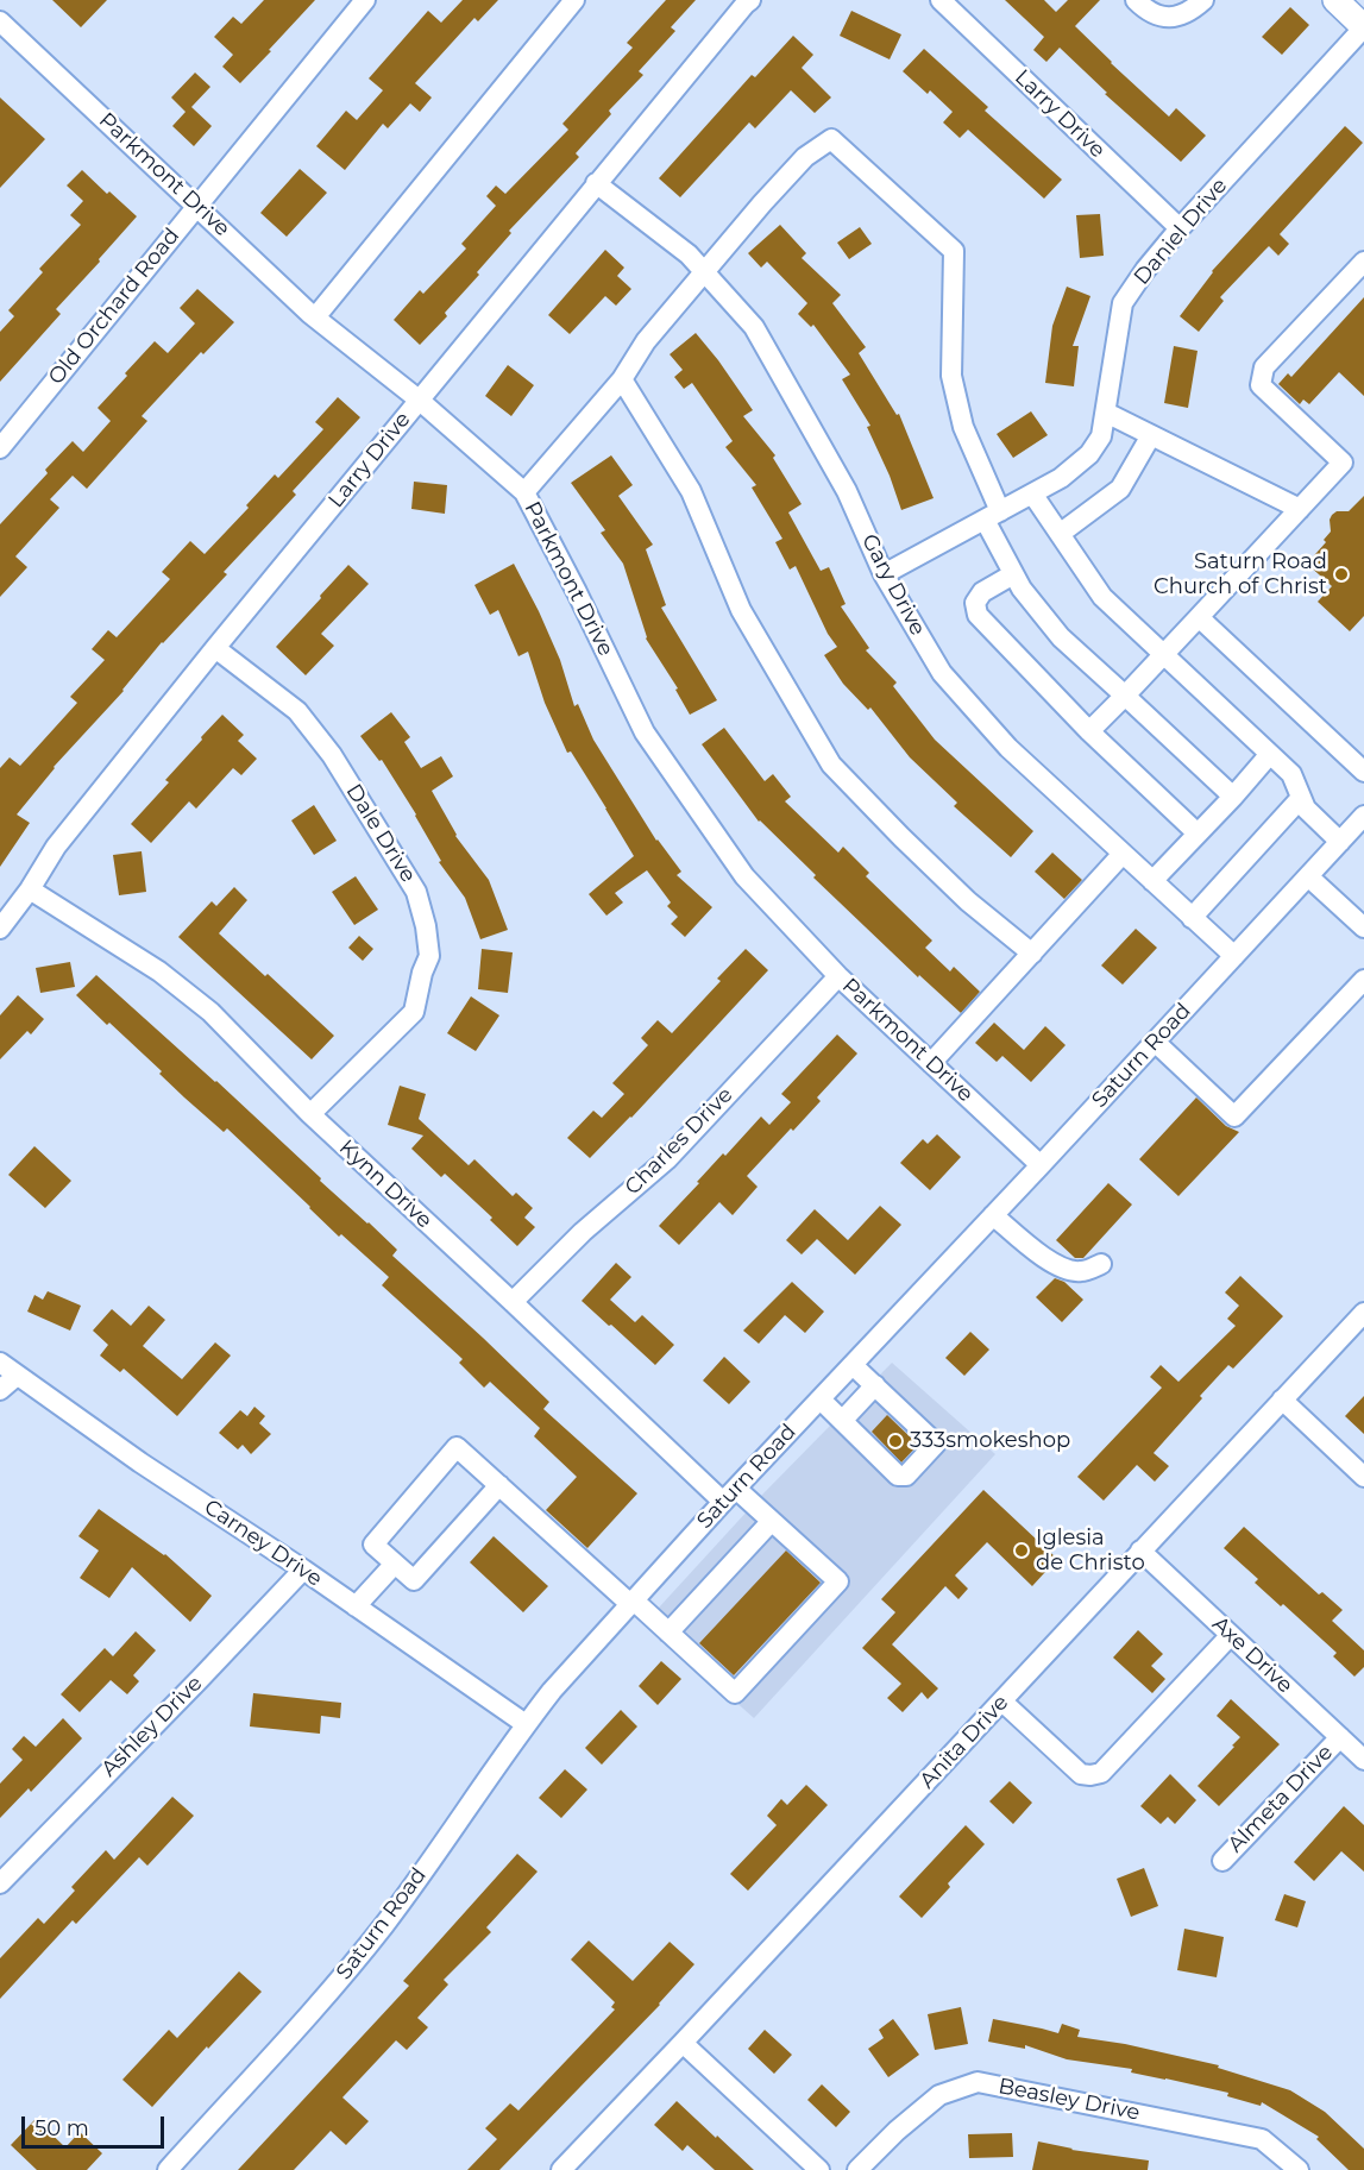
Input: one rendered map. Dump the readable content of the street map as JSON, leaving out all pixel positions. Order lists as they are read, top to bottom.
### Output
{
  "streets": {
    "street": [
      "Larry Drive",
      "Parkmont Drive",
      "Daniel Drive",
      "Old Orchard Road",
      "Gary Drive",
      "Dale Drive",
      "Saturn Road",
      "Charles Drive",
      "Kynn Drive",
      "Carney Drive",
      "Axe Drive",
      "Ashley Drive",
      "Anita Drive",
      "Almeta Drive",
      "Beasley Drive"
    ]
  },
  "crossings": [
    ["Larry Drive", "Parkmont Drive"],
    ["Larry Drive", "Daniel Drive"],
    ["Larry Drive", "Gary Drive"],
    ["Larry Drive", "Dale Drive"],
    ["Larry Drive", "Kynn Drive"],
    ["Parkmont Drive", "Old Orchard Road"],
    ["Parkmont Drive", "Saturn Road"],
    ["Parkmont Drive", "Charles Drive"],
    ["Daniel Drive", "Gary Drive"],
    ["Gary Drive", "Saturn Road"],
    ["Dale Drive", "Kynn Drive"],
    ["Saturn Road", "Kynn Drive"],
    ["Saturn Road", "Carney Drive"],
    ["Charles Drive", "Kynn Drive"],
    ["Carney Drive", "Ashley Drive"],
    ["Axe Drive", "Anita Drive"],
    ["Axe Drive", "Almeta Drive"]
  ],
  "places": ["Saturn Road Church of Christ", "333smokeshop", "Iglesia de Christo"],
  "scale_bar": "50 m"
}
